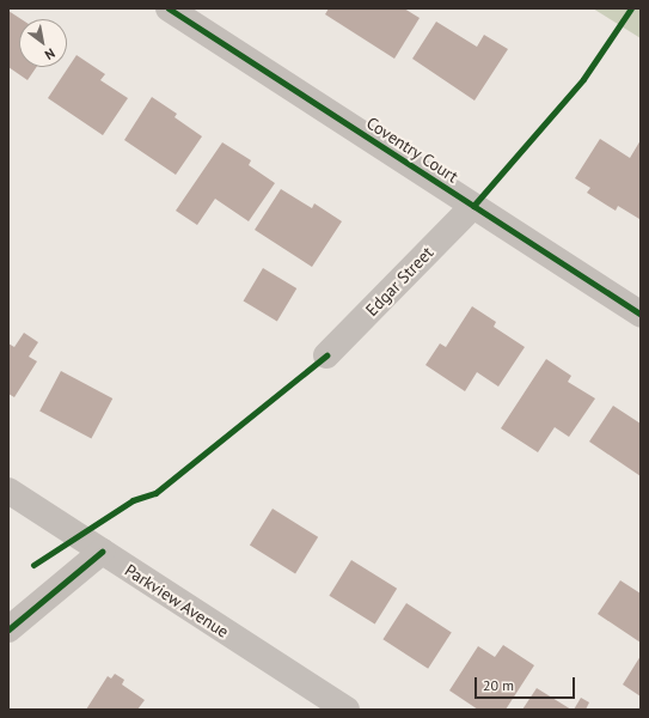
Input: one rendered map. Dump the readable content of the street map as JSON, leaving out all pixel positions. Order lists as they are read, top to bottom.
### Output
{
  "streets": {
    "street": ["Coventry Court", "Edgar Street", "Parkview Avenue"]
  },
  "crossings": [
    ["Coventry Court", "Edgar Street"]
  ],
  "scale_bar": "20 m",
  "north": "bottom right"
}
